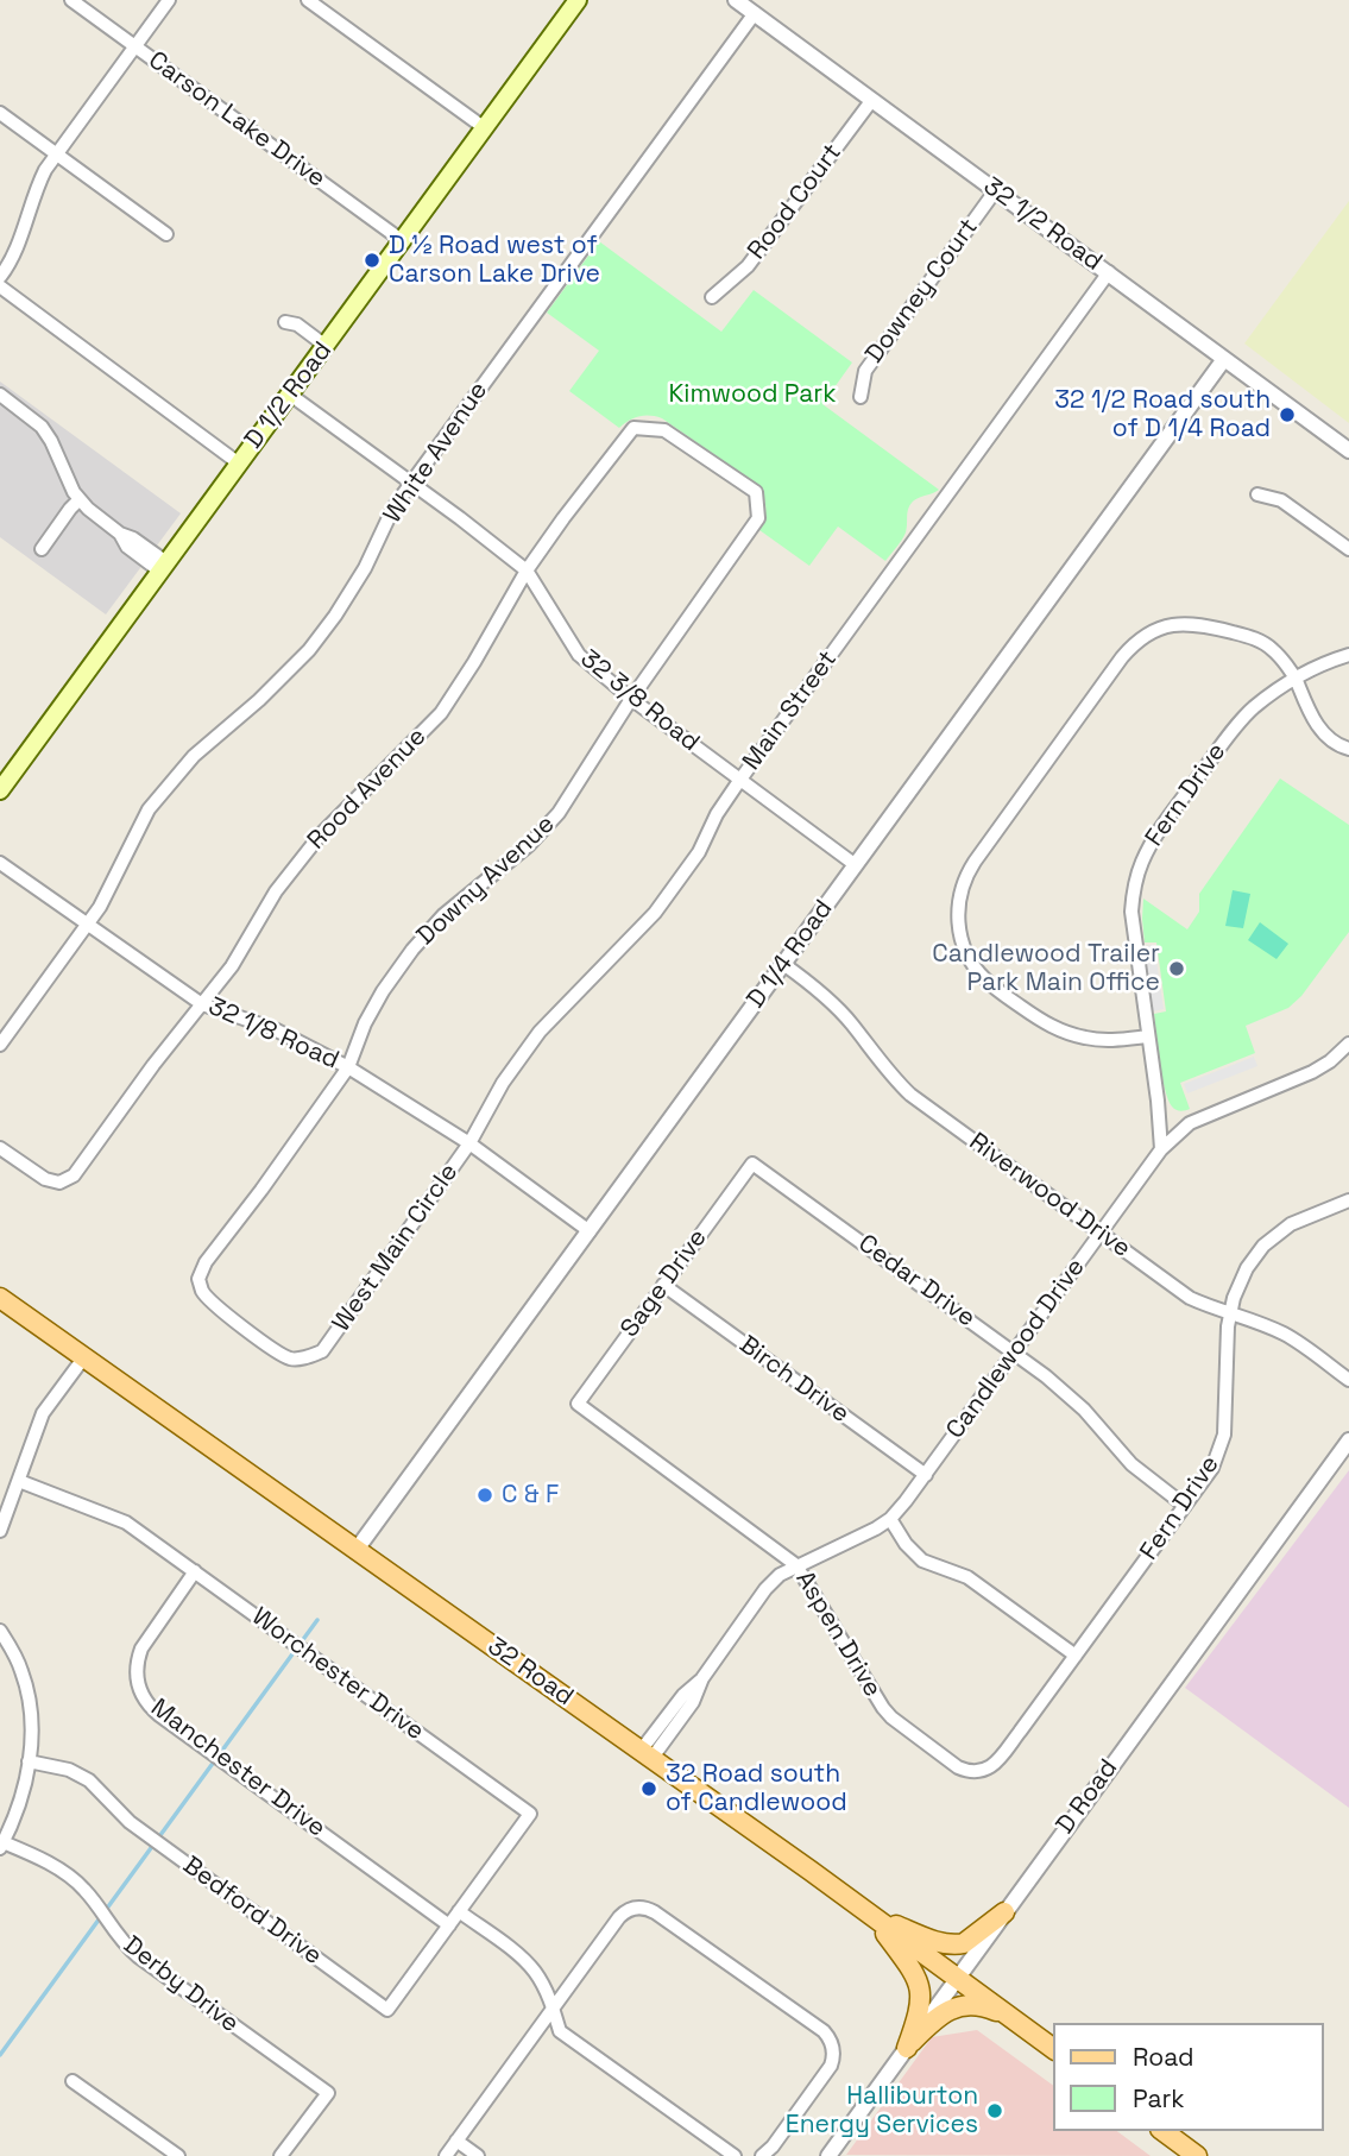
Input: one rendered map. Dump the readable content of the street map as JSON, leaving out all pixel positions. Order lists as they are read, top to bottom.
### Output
{
  "streets": {
    "main road": ["D 1/2 Road", "32 Road"],
    "street": [
      "Carson Lake Drive",
      "Rood Court",
      "32 1/2 Road",
      "Downey Court",
      "White Avenue",
      "32 3/8 Road",
      "Main Street",
      "Rood Avenue",
      "Fern Drive",
      "Downy Avenue",
      "D 1/4 Road",
      "32 1/8 Road",
      "Riverwood Drive",
      "West Main Circle",
      "Cedar Drive",
      "Sage Drive",
      "Candlewood Drive",
      "Birch Drive",
      "Aspen Drive",
      "Worchester Drive",
      "Manchester Drive",
      "D Road",
      "Bedford Drive",
      "Derby Drive"
    ]
  },
  "crossings": [
    ["Carson Lake Drive", "D 1/2 Road"],
    ["Rood Court", "32 1/2 Road"],
    ["32 1/2 Road", "Downey Court"],
    ["32 1/2 Road", "White Avenue"],
    ["32 1/2 Road", "Main Street"],
    ["32 1/2 Road", "D 1/4 Road"],
    ["D 1/2 Road", "32 3/8 Road"],
    ["White Avenue", "32 3/8 Road"],
    ["White Avenue", "32 1/8 Road"],
    ["32 3/8 Road", "Main Street"],
    ["32 3/8 Road", "Rood Avenue"],
    ["32 3/8 Road", "Downy Avenue"],
    ["32 3/8 Road", "D 1/4 Road"],
    ["Main Street", "32 1/8 Road"],
    ["Main Street", "West Main Circle"],
    ["Rood Avenue", "Downy Avenue"],
    ["Rood Avenue", "32 1/8 Road"],
    ["Fern Drive", "Riverwood Drive"],
    ["Fern Drive", "Cedar Drive"],
    ["Fern Drive", "Candlewood Drive"],
    ["Fern Drive", "Aspen Drive"],
    ["Downy Avenue", "32 1/8 Road"],
    ["Downy Avenue", "West Main Circle"],
    ["D 1/4 Road", "32 1/8 Road"],
    ["D 1/4 Road", "Riverwood Drive"],
    ["D 1/4 Road", "32 Road"],
    ["32 1/8 Road", "West Main Circle"],
    ["Riverwood Drive", "Candlewood Drive"],
    ["Cedar Drive", "Sage Drive"],
    ["Cedar Drive", "Candlewood Drive"],
    ["Sage Drive", "Birch Drive"],
    ["Sage Drive", "Aspen Drive"],
    ["Candlewood Drive", "Birch Drive"],
    ["Candlewood Drive", "Aspen Drive"],
    ["Candlewood Drive", "32 Road"],
    ["32 Road", "D Road"],
    ["Worchester Drive", "Manchester Drive"],
    ["Worchester Drive", "Bedford Drive"],
    ["Manchester Drive", "Bedford Drive"]
  ],
  "parks": ["Kimwood Park"],
  "places": [
    "D ½ Road west of Carson Lake Drive",
    "32 1/2 Road south of D 1/4 Road",
    "Candlewood Trailer Park Main Office",
    "C & F",
    "32 Road south of Candlewood",
    "Halliburton Energy Services"
  ],
  "legend": ["Road", "Park"]
}
